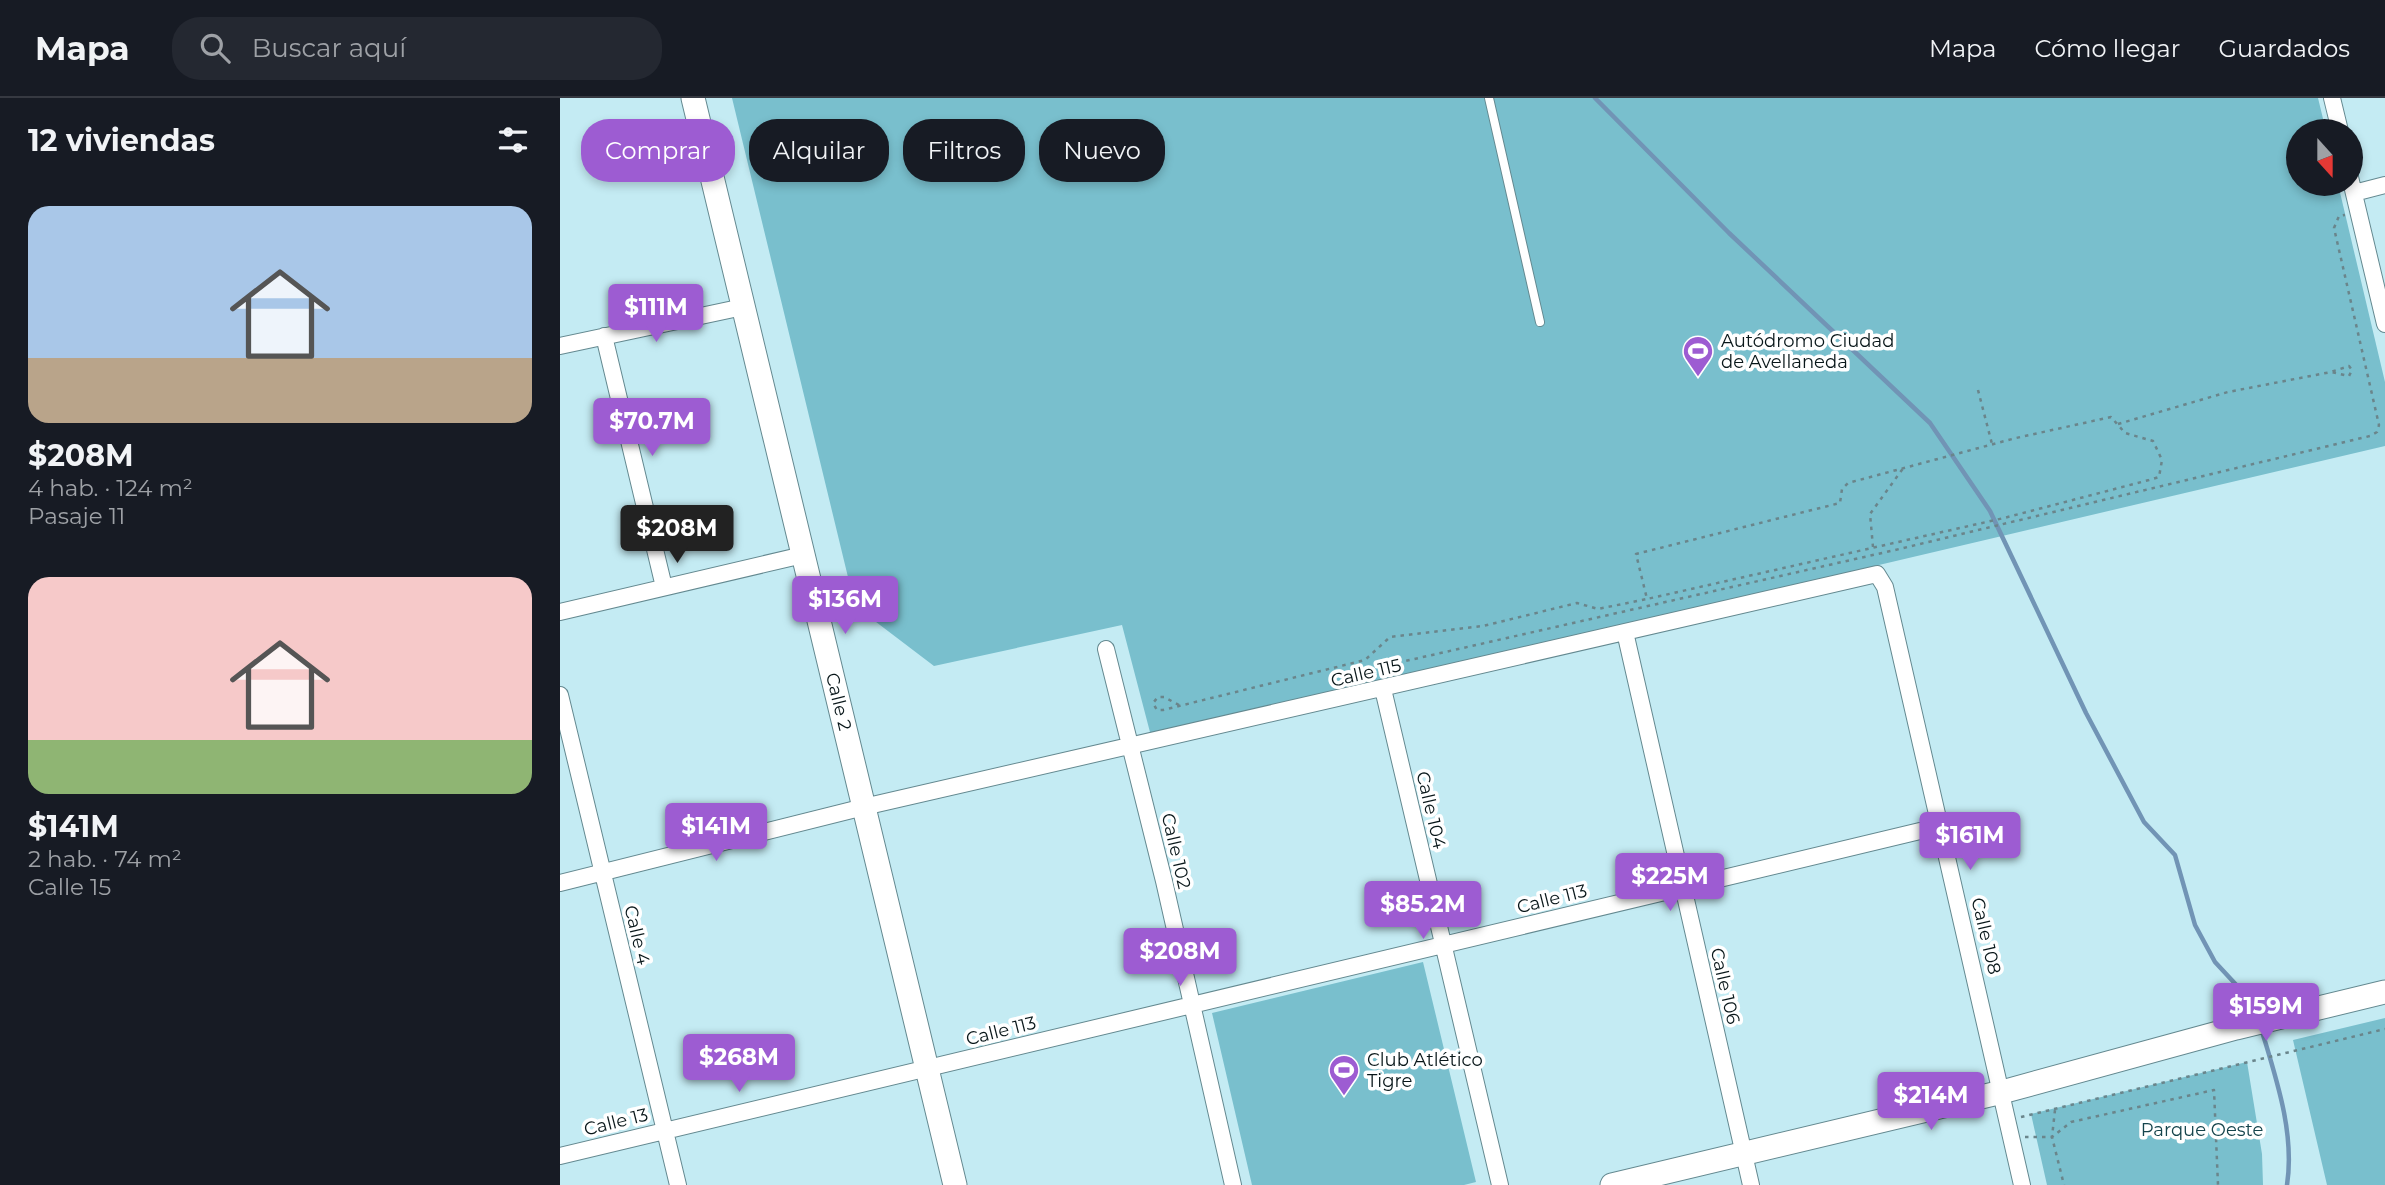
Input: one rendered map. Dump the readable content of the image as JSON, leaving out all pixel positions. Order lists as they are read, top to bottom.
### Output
{
  "streets": {
    "street": [
      "Calle 115",
      "Calle 2",
      "Calle 104",
      "Calle 102",
      "Calle 113",
      "Calle 4",
      "Calle 108",
      "Calle 106",
      "Calle 13"
    ]
  },
  "crossings": [
    ["Calle 115", "Calle 2"],
    ["Calle 115", "Calle 104"],
    ["Calle 115", "Calle 102"],
    ["Calle 115", "Calle 4"],
    ["Calle 115", "Calle 108"],
    ["Calle 115", "Calle 106"],
    ["Calle 2", "Calle 113"],
    ["Calle 2", "Calle 13"],
    ["Calle 104", "Calle 113"],
    ["Calle 102", "Calle 113"],
    ["Calle 113", "Calle 108"],
    ["Calle 113", "Calle 106"],
    ["Calle 113", "Calle 13"],
    ["Calle 4", "Calle 13"]
  ],
  "parks": ["Parque Oeste"],
  "places": {
    "sports": ["Autódromo Ciudad de Avellaneda", "Club Atlético Tigre"]
  },
  "north": "bottom",
  "page": {
    "header": "Mapa",
    "search": "Buscar aquí",
    "nav": ["Mapa", "Cómo llegar", "Guardados"],
    "heading": "12 viviendas",
    "chip": [
      "Comprar",
      "Alquilar",
      "Filtros",
      "Nuevo"
    ],
    "list": [
      {
        "name": "$208M",
        "note": "4 hab. · 124 m² · Pasaje 11"
      },
      {
        "name": "$141M",
        "note": "2 hab. · 74 m² · Calle 15"
      }
    ],
    "price": [
      "$111M",
      "$70.7M",
      "$208M",
      "$136M",
      "$141M",
      "$161M",
      "$225M",
      "$85.2M",
      "$208M",
      "$159M",
      "$268M",
      "$214M"
    ]
  }
}
